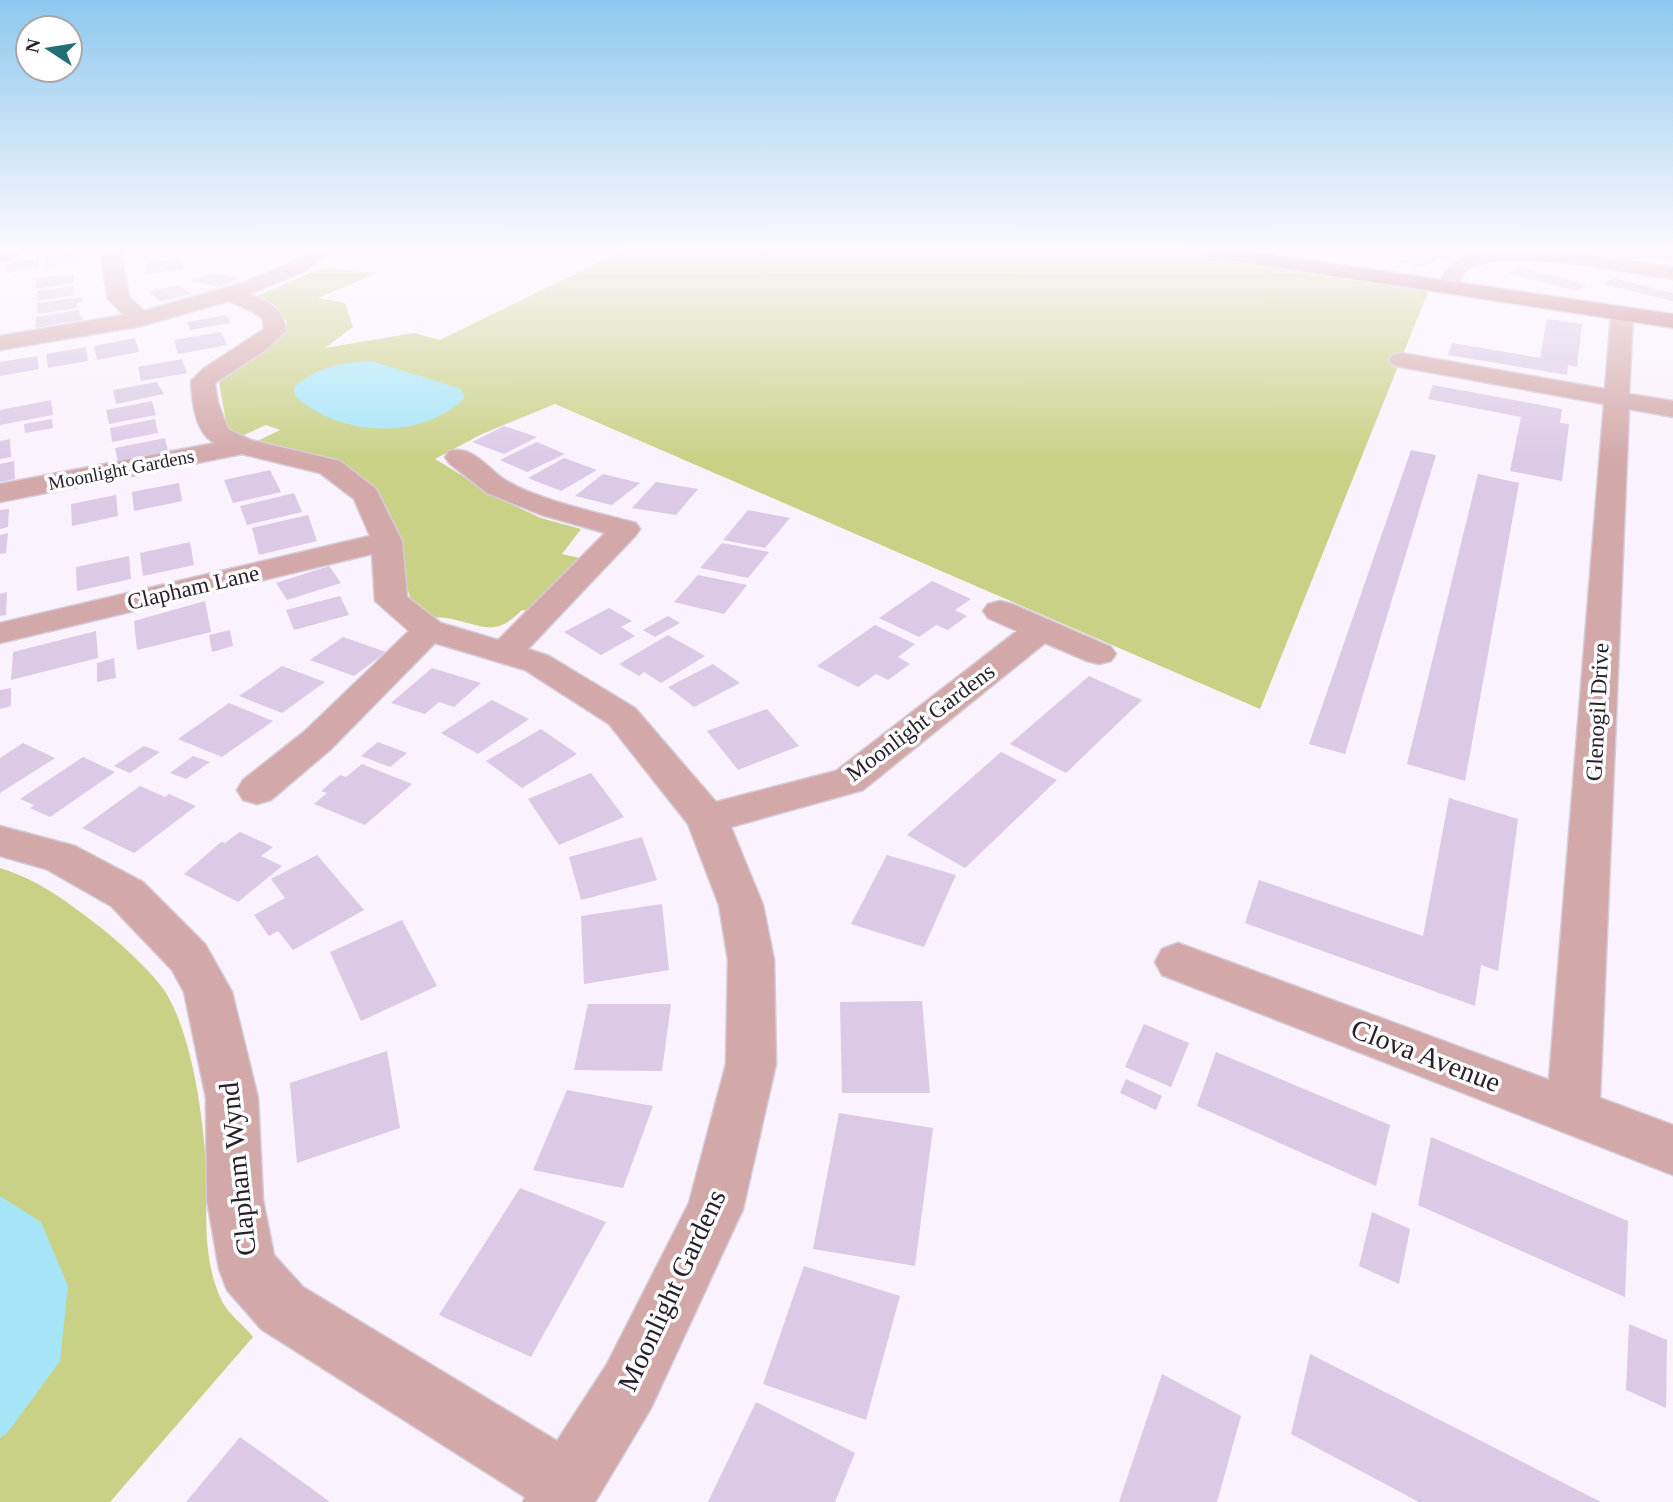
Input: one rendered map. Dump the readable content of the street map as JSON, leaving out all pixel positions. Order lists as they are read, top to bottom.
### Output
{
  "streets": {
    "street": [
      "Moonlight Gardens",
      "Clapham Lane",
      "Glenogil Drive",
      "Clova Avenue",
      "Clapham Wynd"
    ]
  },
  "crossings": [
    ["Moonlight Gardens", "Clapham Lane"],
    ["Moonlight Gardens", "Clapham Wynd"],
    ["Glenogil Drive", "Clova Avenue"]
  ],
  "north": "left"
}
